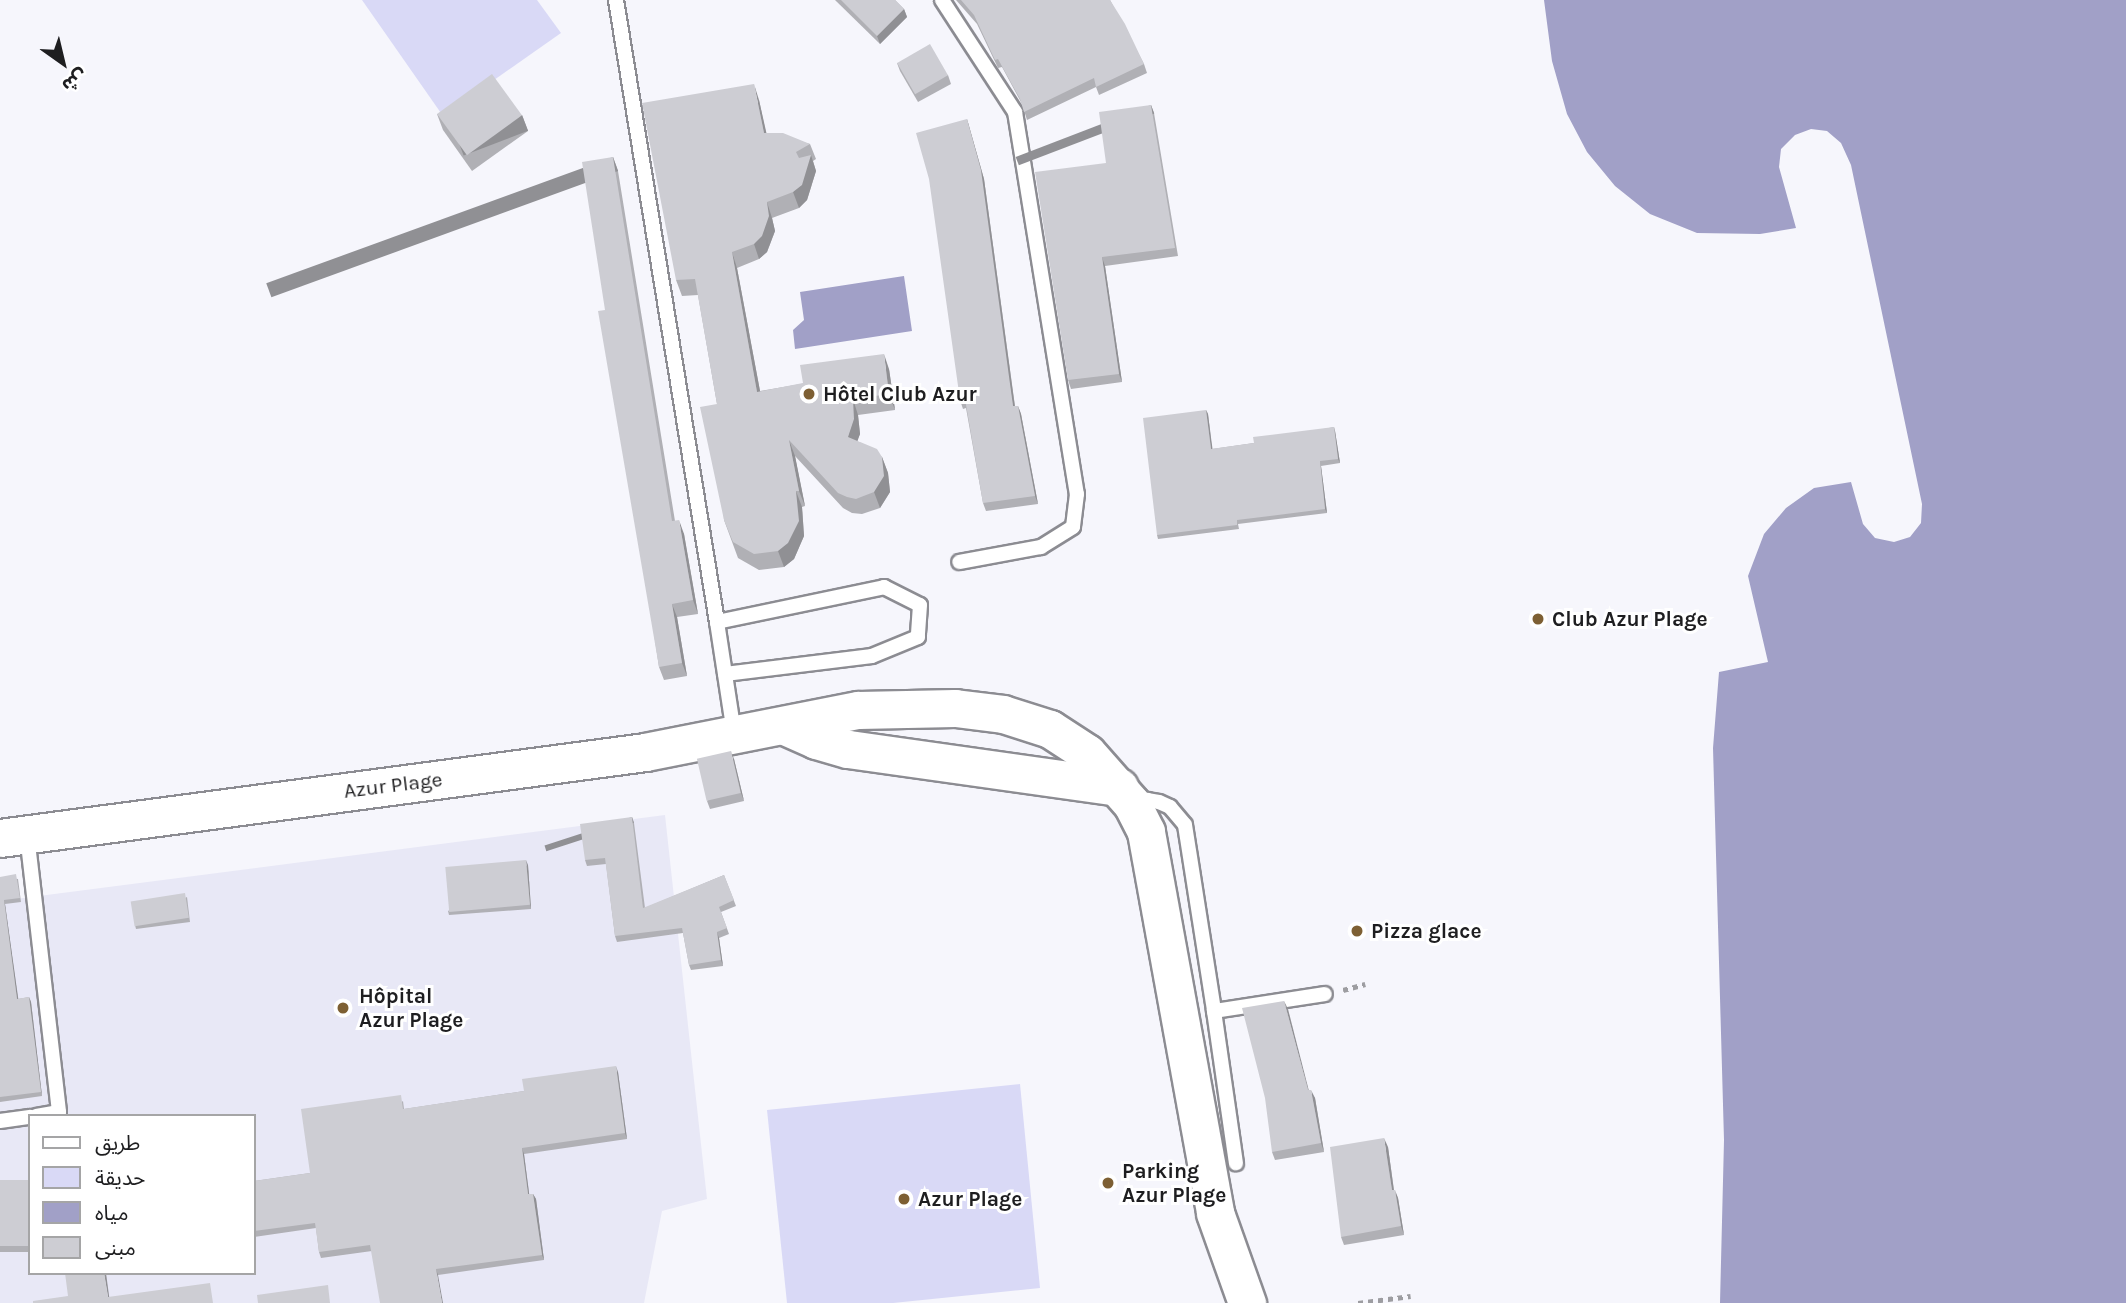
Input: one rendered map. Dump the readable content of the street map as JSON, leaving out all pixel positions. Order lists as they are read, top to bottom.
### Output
{
  "streets": {
    "street": ["Azur Plage"]
  },
  "places": [
    "Hôtel Club Azur",
    "Club Azur Plage",
    "Pizza glace",
    "Hôpital Azur Plage",
    "Parking Azur Plage",
    "Azur Plage"
  ],
  "legend": [
    "طريق",
    "حديقة",
    "مياه",
    "مبنى"
  ],
  "north": "bottom right"
}
